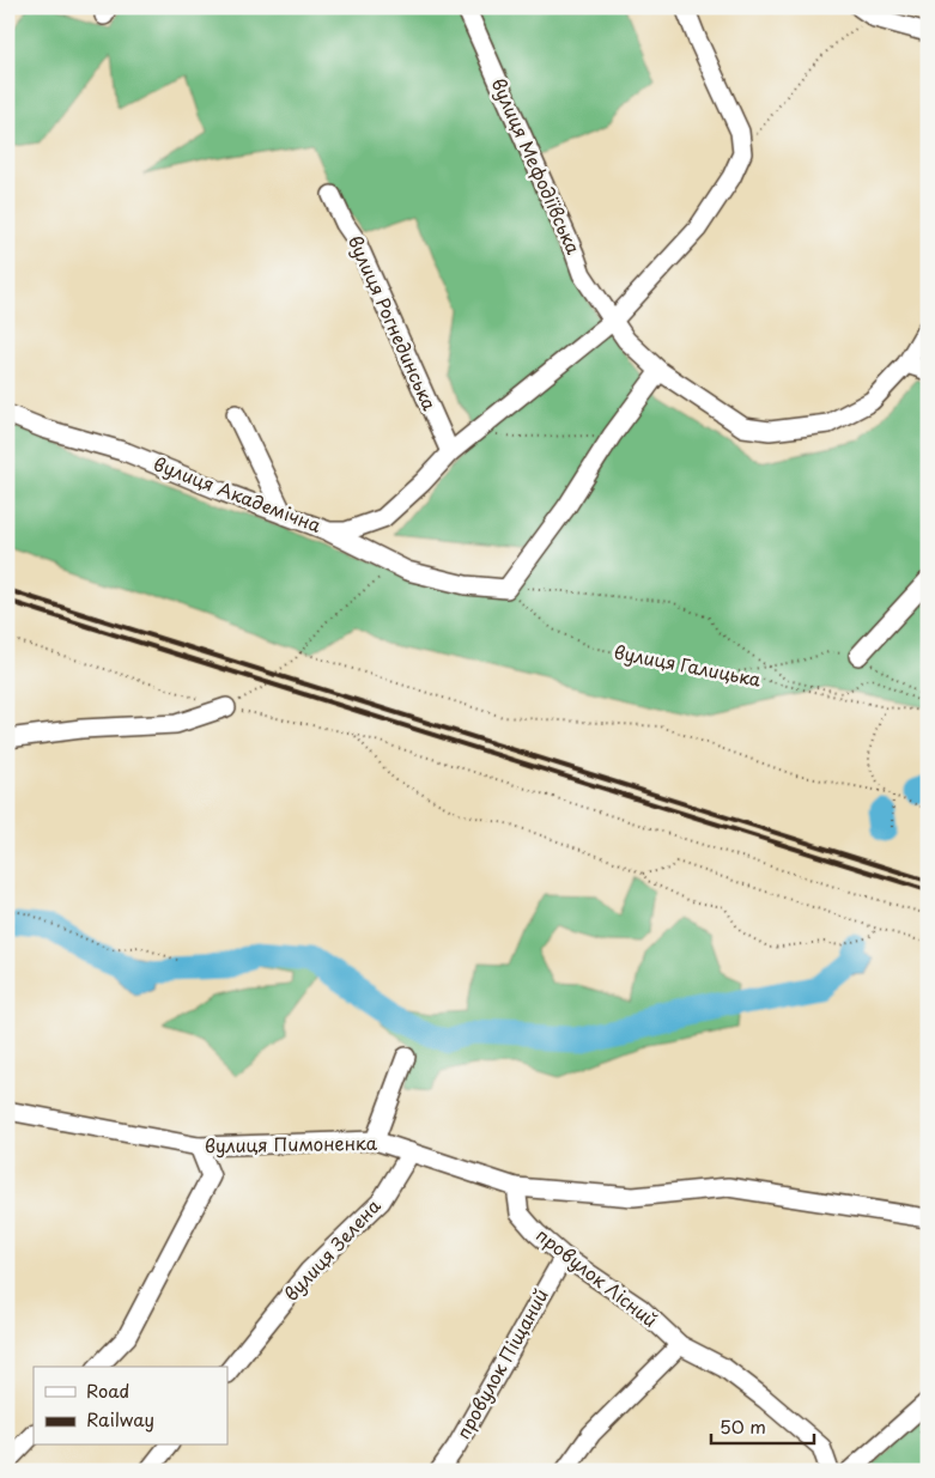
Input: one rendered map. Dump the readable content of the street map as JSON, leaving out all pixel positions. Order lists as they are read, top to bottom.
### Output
{
  "streets": {
    "street": [
      "вулиця Мефодіївська",
      "вулиця Рогнединська",
      "вулиця Академічна",
      "вулиця Пимоненка",
      "вулиця Зелена",
      "провулок Лісний",
      "провулок Піщаний"
    ],
    "path": ["вулиця Галицька"]
  },
  "crossings": [
    ["вулиця Мефодіївська", "вулиця Академічна"],
    ["вулиця Рогнединська", "вулиця Академічна"],
    ["вулиця Пимоненка", "вулиця Зелена"],
    ["вулиця Пимоненка", "провулок Лісний"],
    ["провулок Лісний", "провулок Піщаний"]
  ],
  "legend": ["Road", "Railway"],
  "scale_bar": "50 m"
}
